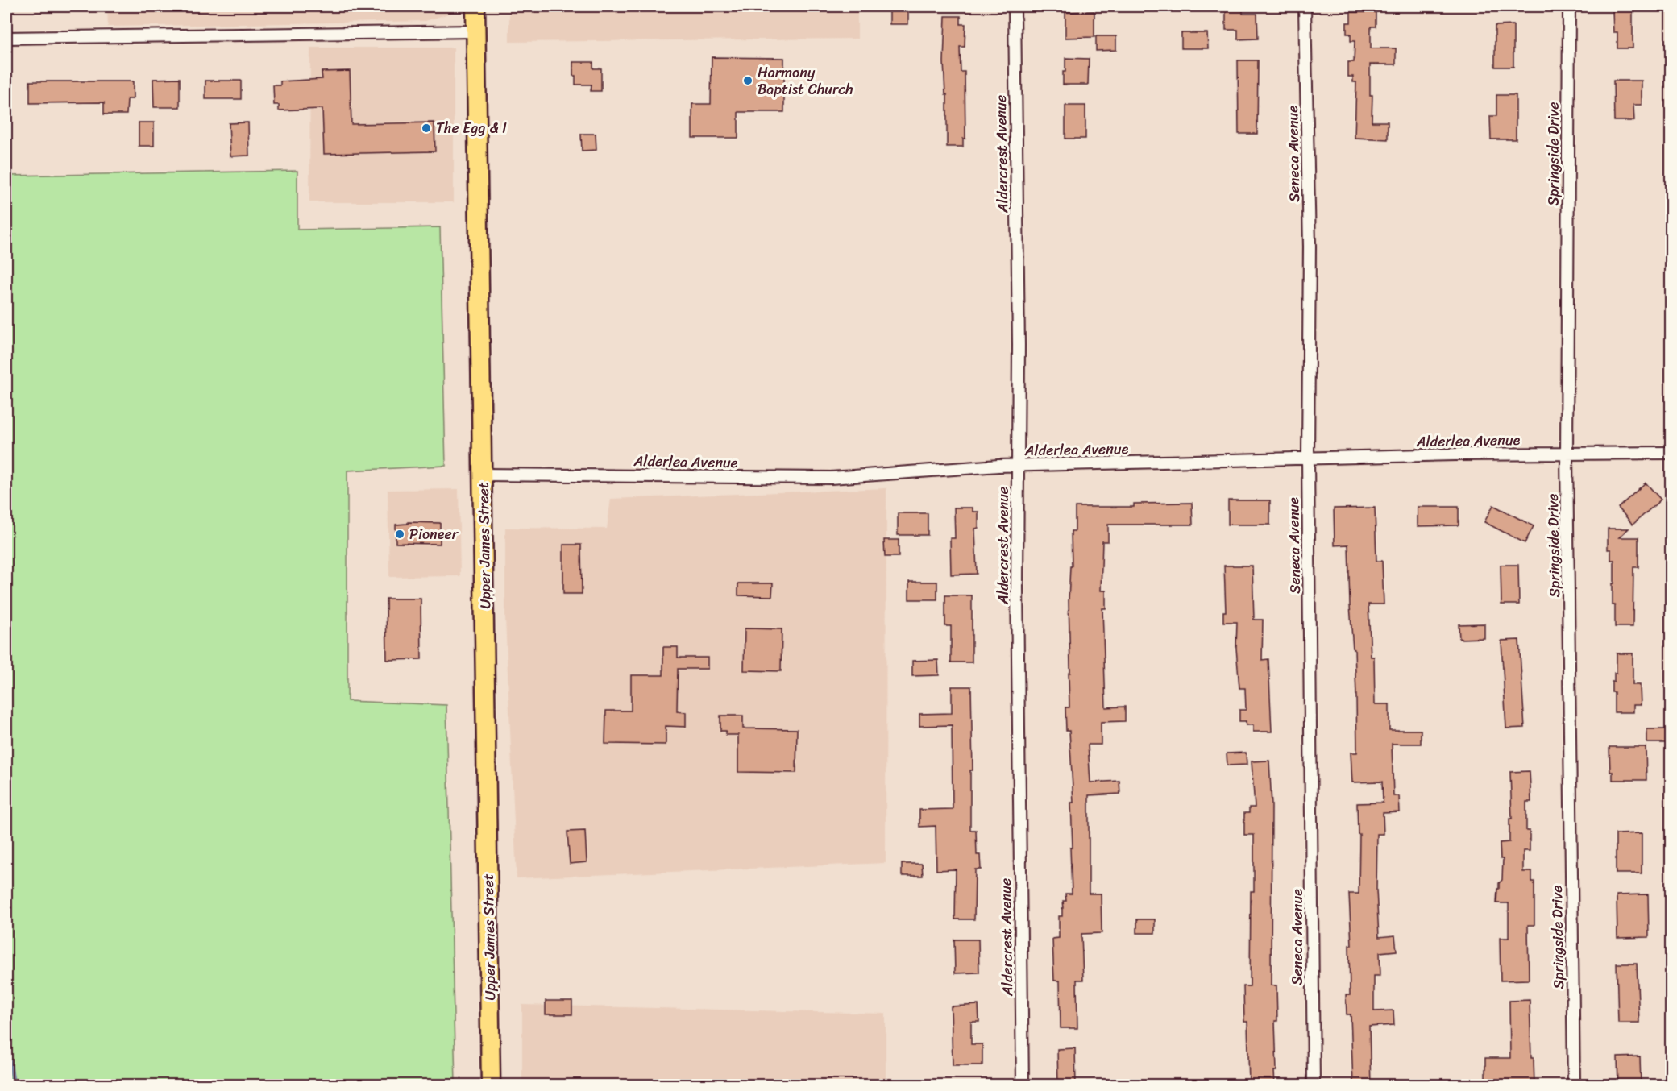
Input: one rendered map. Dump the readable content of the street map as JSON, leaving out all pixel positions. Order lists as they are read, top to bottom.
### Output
{
  "streets": {
    "main road": ["Upper James Street"],
    "street": [
      "Aldercrest Avenue",
      "Seneca Avenue",
      "Springside Drive",
      "Alderlea Avenue"
    ]
  },
  "crossings": [
    ["Aldercrest Avenue", "Alderlea Avenue"],
    ["Seneca Avenue", "Alderlea Avenue"],
    ["Springside Drive", "Alderlea Avenue"],
    ["Alderlea Avenue", "Upper James Street"]
  ],
  "places": ["Harmony Baptist Church", "The Egg & I", "Pioneer"]
}
